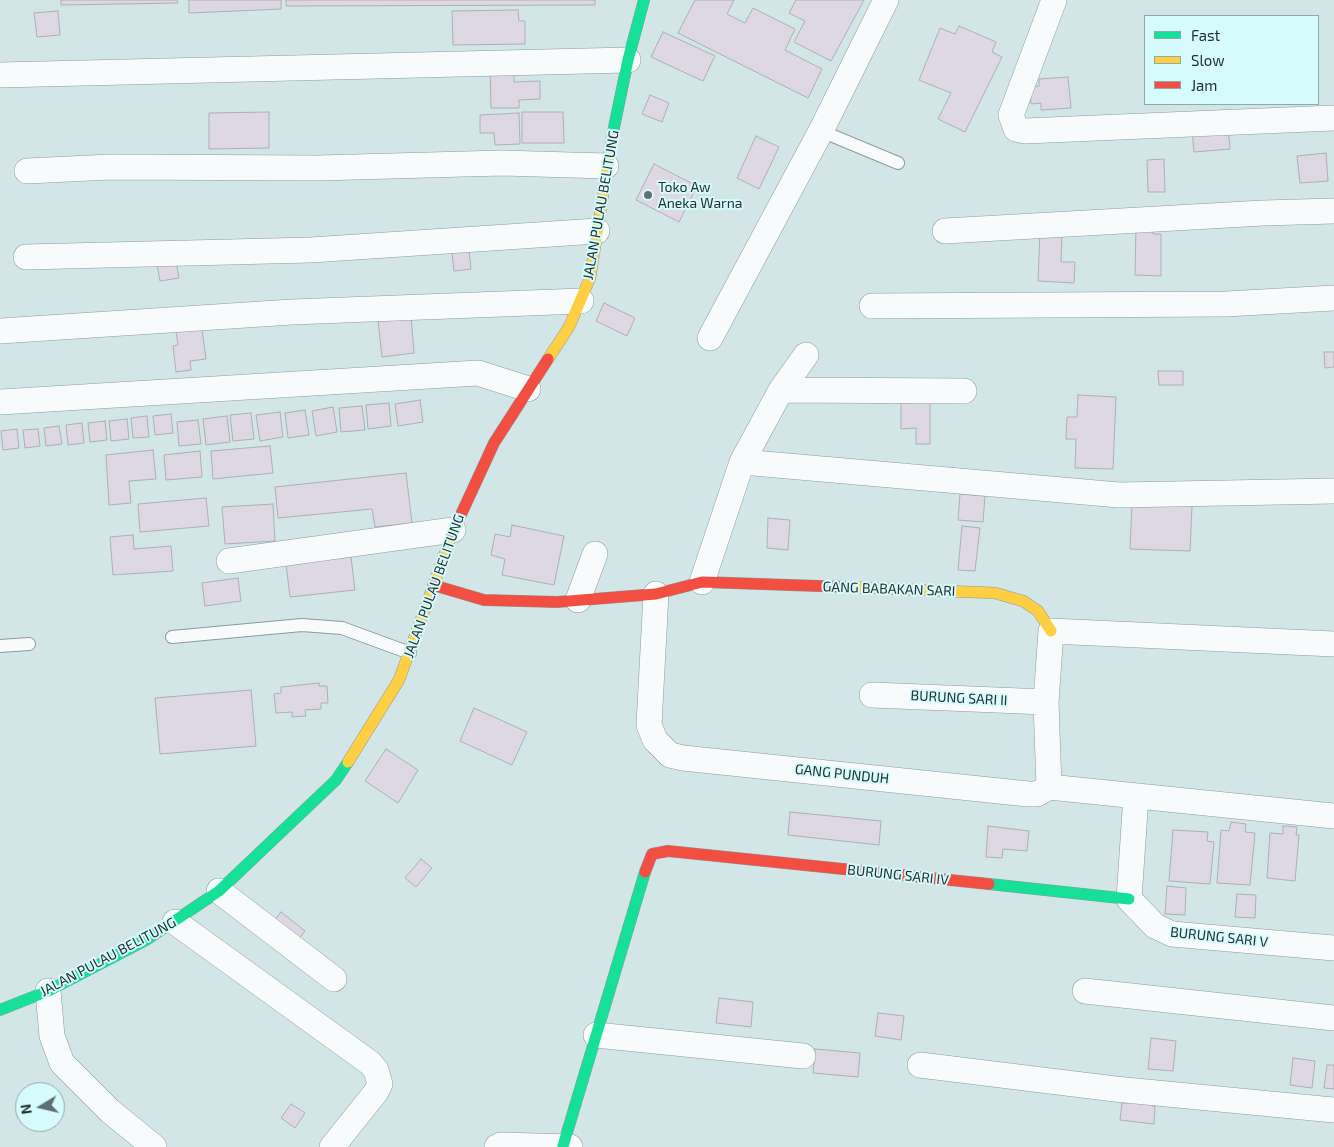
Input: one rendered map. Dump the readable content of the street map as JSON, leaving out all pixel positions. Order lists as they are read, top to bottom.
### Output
{
  "streets": {
    "street": [
      "JALAN PULAU BELITUNG",
      "GANG BABAKAN SARI",
      "BURUNG SARI II",
      "GANG PUNDUH",
      "BURUNG SARI IV",
      "BURUNG SARI V"
    ]
  },
  "crossings": [
    ["JALAN PULAU BELITUNG", "GANG BABAKAN SARI"],
    ["GANG BABAKAN SARI", "GANG PUNDUH"],
    ["BURUNG SARI IV", "BURUNG SARI V"]
  ],
  "places": ["Toko Aw Aneka Warna"],
  "legend": ["Fast", "Slow", "Jam"],
  "north": "left"
}
